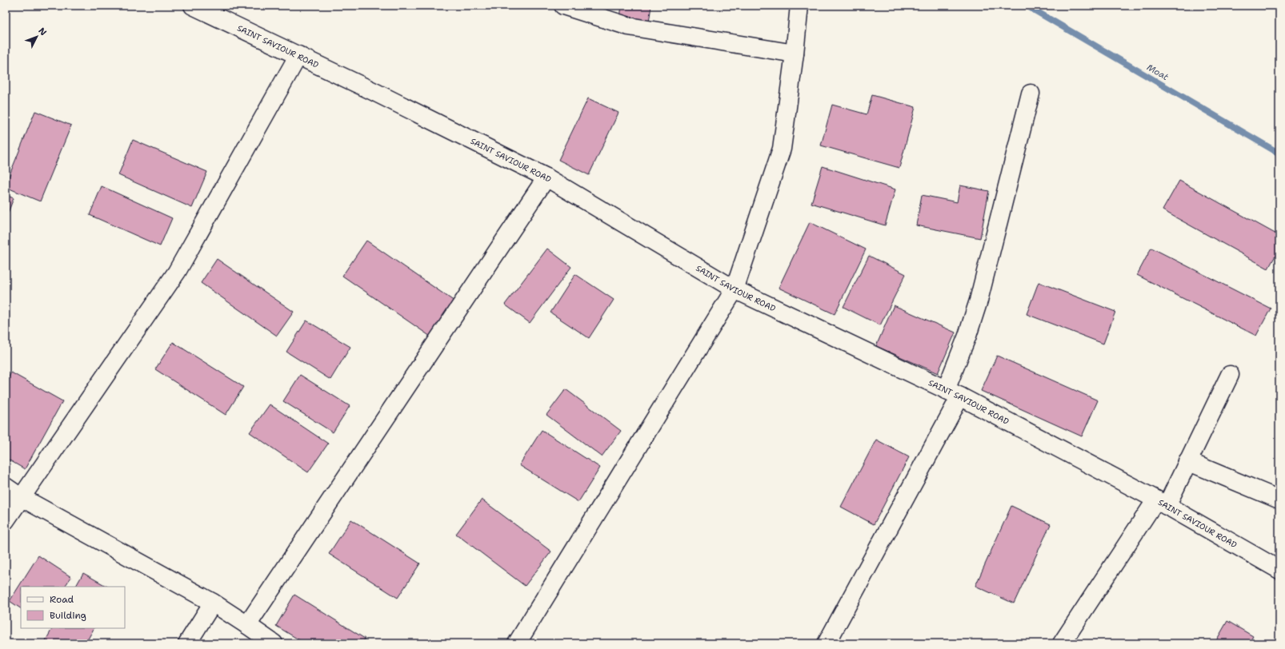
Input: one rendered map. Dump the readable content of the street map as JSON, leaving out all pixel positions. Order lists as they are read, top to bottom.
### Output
{
  "streets": {
    "street": ["SAINT SAVIOUR ROAD"]
  },
  "water": ["Moat"],
  "legend": ["Road", "Building"],
  "north": "top right"
}
